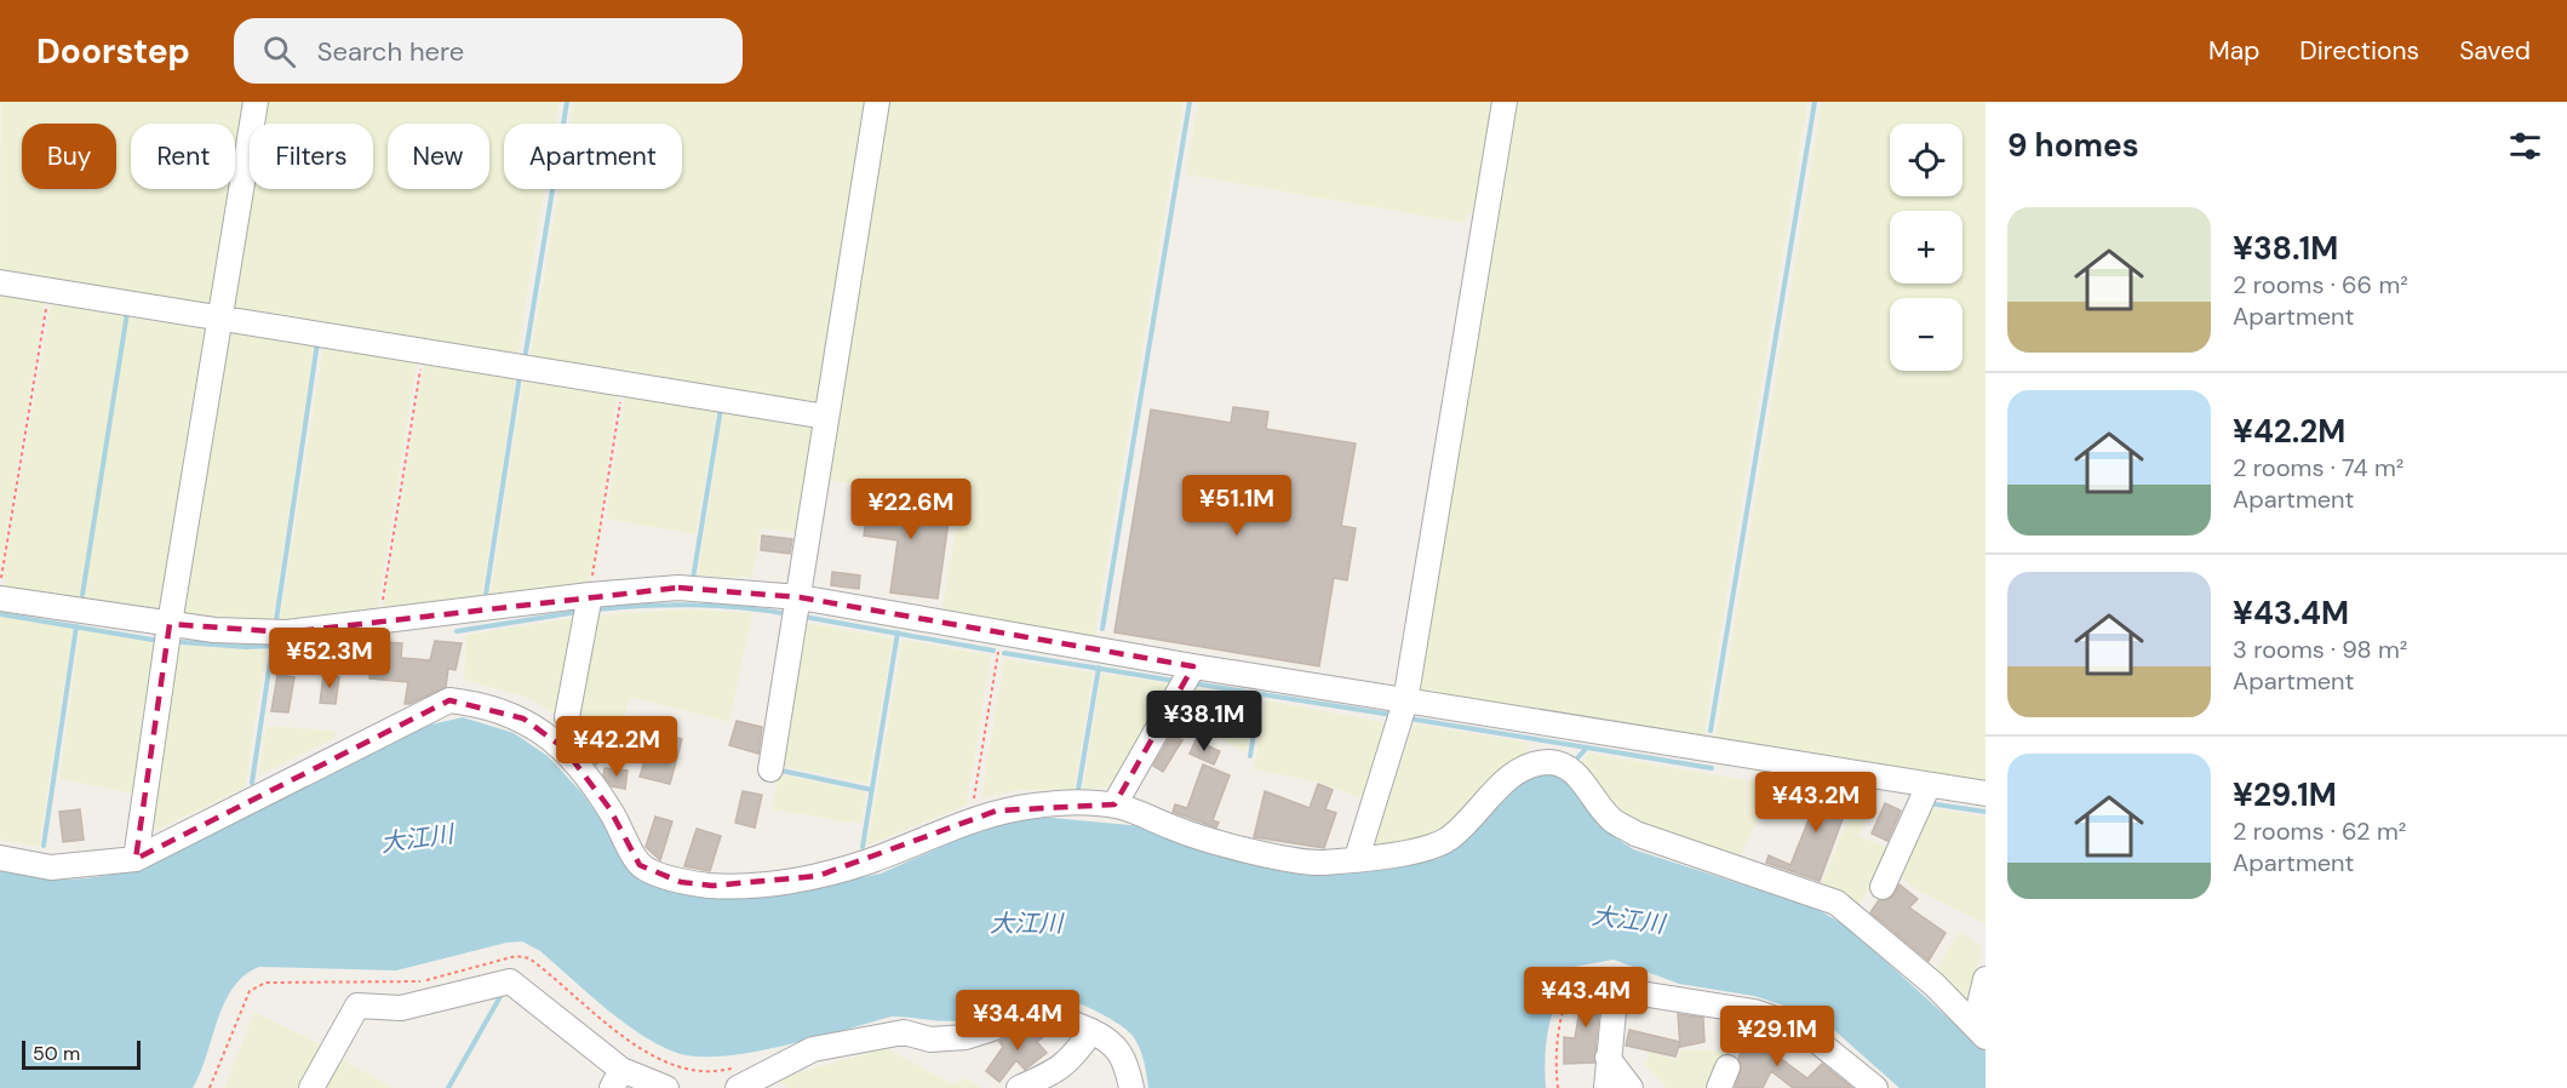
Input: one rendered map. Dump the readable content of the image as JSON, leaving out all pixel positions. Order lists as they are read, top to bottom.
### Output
{
  "water": ["大江川"],
  "scale_bar": "50 m",
  "page": {
    "header": "Doorstep",
    "search": "Search here",
    "nav": ["Map", "Directions", "Saved"],
    "heading": "9 homes",
    "map_buttons": ["+", "−"],
    "chip": [
      "Buy",
      "Rent",
      "Filters",
      "New",
      "Apartment"
    ],
    "list": [
      {
        "name": "¥38.1M",
        "note": "2 rooms · 66 m² · Apartment"
      },
      {
        "name": "¥42.2M",
        "note": "2 rooms · 74 m² · Apartment"
      },
      {
        "name": "¥43.4M",
        "note": "3 rooms · 98 m² · Apartment"
      },
      {
        "name": "¥29.1M",
        "note": "2 rooms · 62 m² · Apartment"
      }
    ],
    "price": [
      "¥51.1M",
      "¥22.6M",
      "¥52.3M",
      "¥38.1M",
      "¥42.2M",
      "¥43.2M",
      "¥43.4M",
      "¥34.4M",
      "¥29.1M"
    ],
    "scale": "50 m"
  }
}
